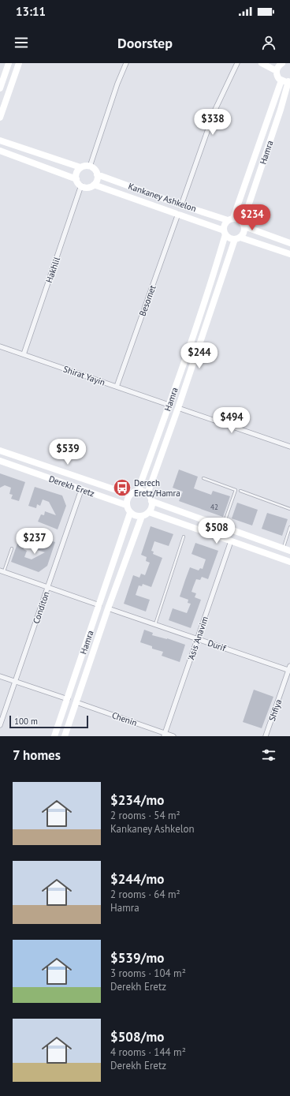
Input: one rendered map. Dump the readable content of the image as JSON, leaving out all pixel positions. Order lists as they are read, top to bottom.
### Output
{
  "streets": {
    "street": [
      "Hamra",
      "Kankaney Ashkelon",
      "Hakhlil",
      "Besomet",
      "Shirat Yayin",
      "Derekh Eretz",
      "Conditon",
      "'Asis 'Anavim",
      "Durif",
      "Shfiya",
      "Chenin"
    ]
  },
  "crossings": [
    ["Hamra", "Kankaney Ashkelon"],
    ["Hamra", "Shirat Yayin"],
    ["Hamra", "Derekh Eretz"],
    ["Hamra", "Durif"],
    ["Hamra", "Chenin"],
    ["Kankaney Ashkelon", "Hakhlil"],
    ["Kankaney Ashkelon", "Besomet"],
    ["Hakhlil", "Shirat Yayin"],
    ["Besomet", "Shirat Yayin"],
    ["Derekh Eretz", "Conditon"],
    ["'Asis 'Anavim", "Durif"],
    ["'Asis 'Anavim", "Chenin"],
    ["Durif", "Shfiya"]
  ],
  "places": {
    "bus stop": ["Derech Eretz/Hamra"]
  },
  "house_numbers": ["42"],
  "scale_bar": "100 m",
  "page": {
    "status": "13:11",
    "header": "Doorstep",
    "price": [
      "$338",
      "$234",
      "$244",
      "$494",
      "$539",
      "$508",
      "$237"
    ],
    "scale": "100 m",
    "heading": "7 homes",
    "list": [
      {
        "name": "$234/mo",
        "note": "2 rooms · 54 m² · Kankaney Ashkelon"
      },
      {
        "name": "$244/mo",
        "note": "2 rooms · 64 m² · Hamra"
      },
      {
        "name": "$539/mo",
        "note": "3 rooms · 104 m² · Derekh Eretz"
      },
      {
        "name": "$508/mo",
        "note": "4 rooms · 144 m² · Derekh Eretz"
      }
    ]
  }
}
